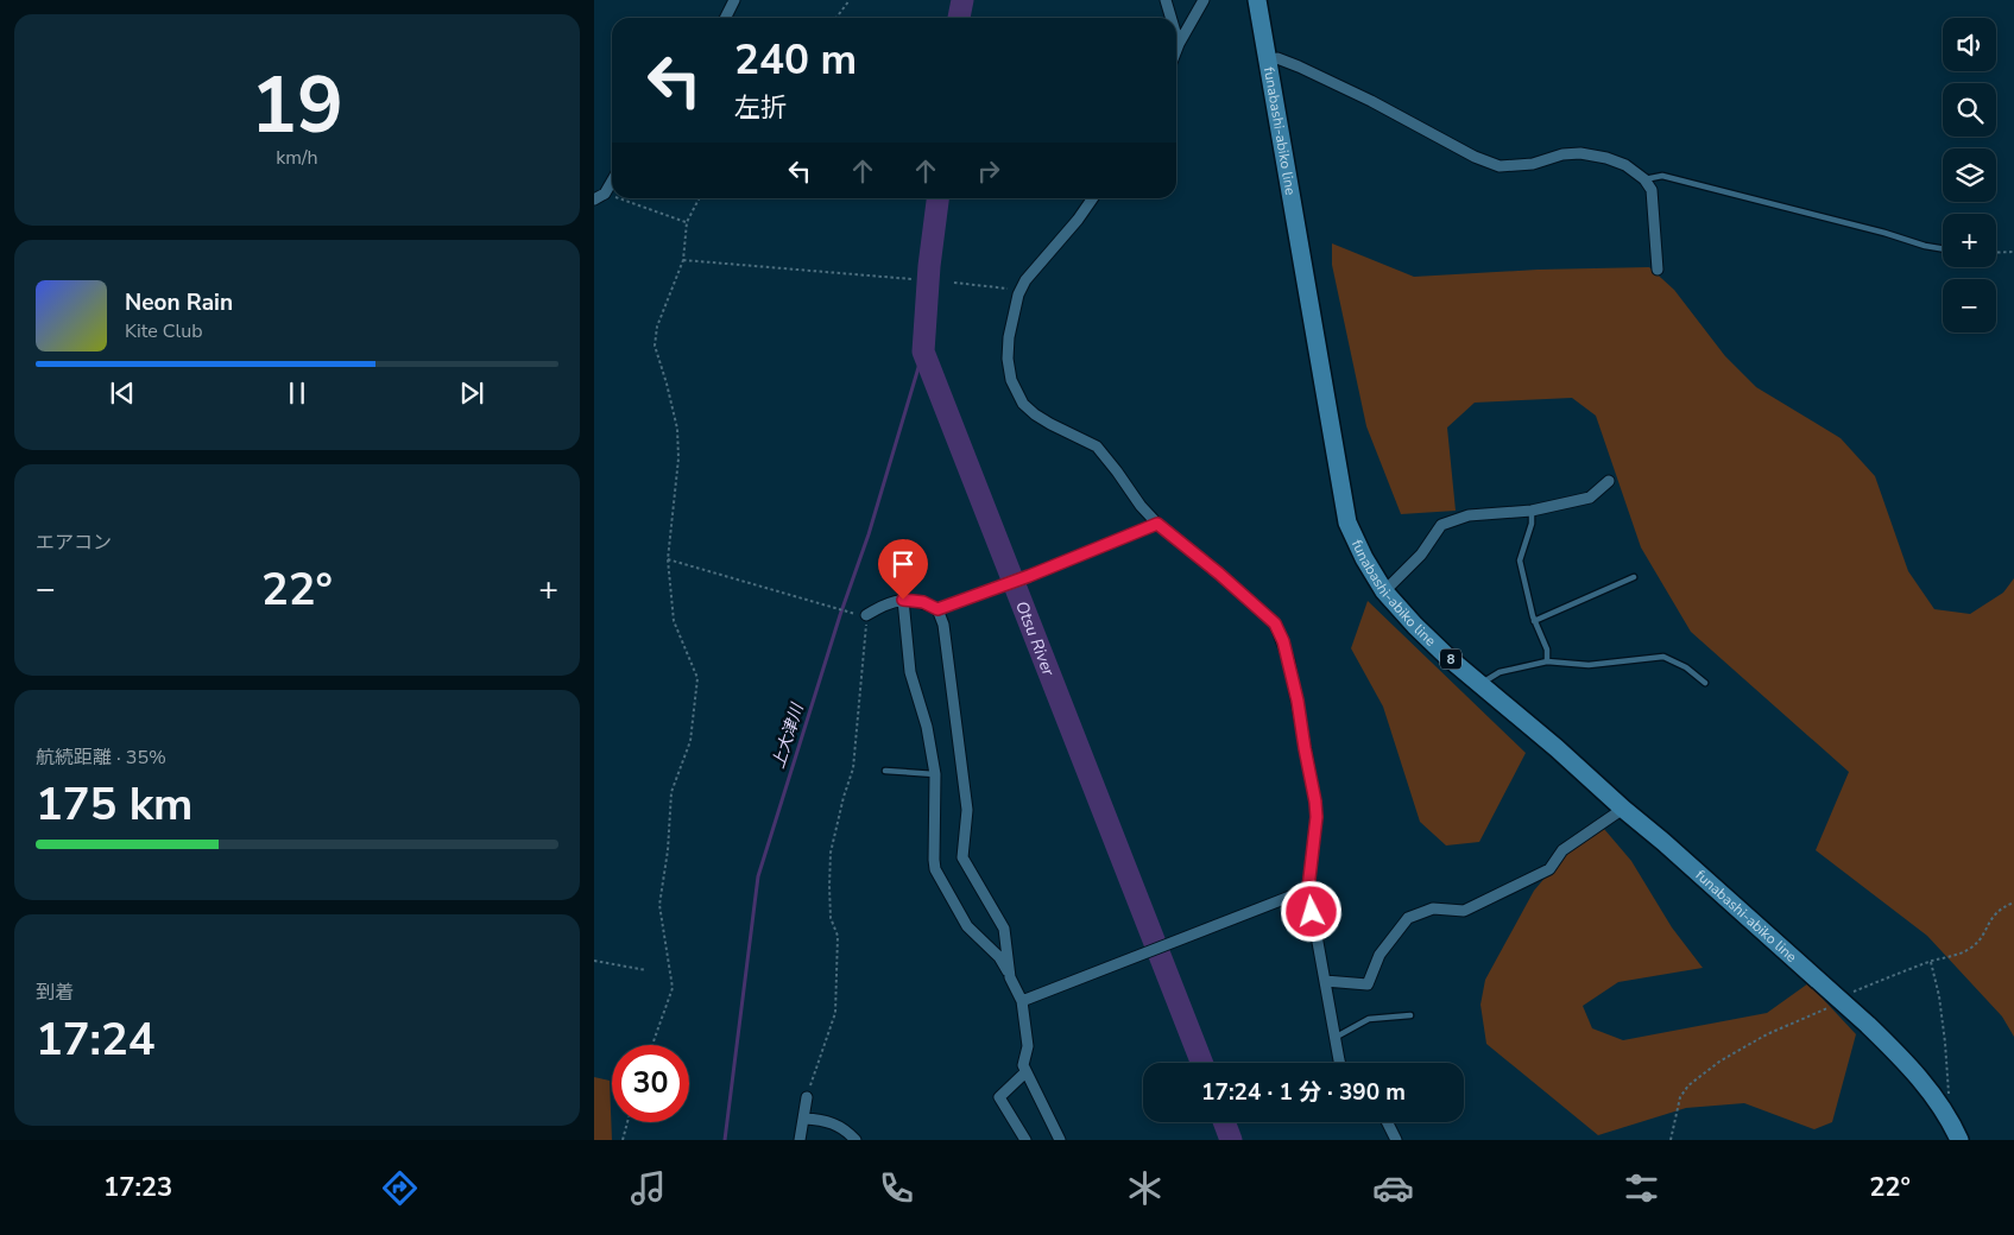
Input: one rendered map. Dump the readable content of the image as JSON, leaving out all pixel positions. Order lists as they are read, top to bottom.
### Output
{
  "streets": {
    "main road": ["funabashi-abiko line", "8"]
  },
  "water": ["Otsu River", "上大津川"],
  "page": {
    "tile": [
      ["19", "km/h"],
      "エアコン",
      ["航続距離 · 35%", "175 km"],
      ["到着", "17:24"]
    ],
    "map_buttons": ["+", "−"],
    "turn": ["240 m", "左折"],
    "song": ["Neon Rain", "Kite Club"],
    "heat": ["−", "22°", "+"],
    "limit": "30",
    "trip": "17:24 · 1 分 · 390 m",
    "tabs": ["17:23", "22°"]
  }
}
